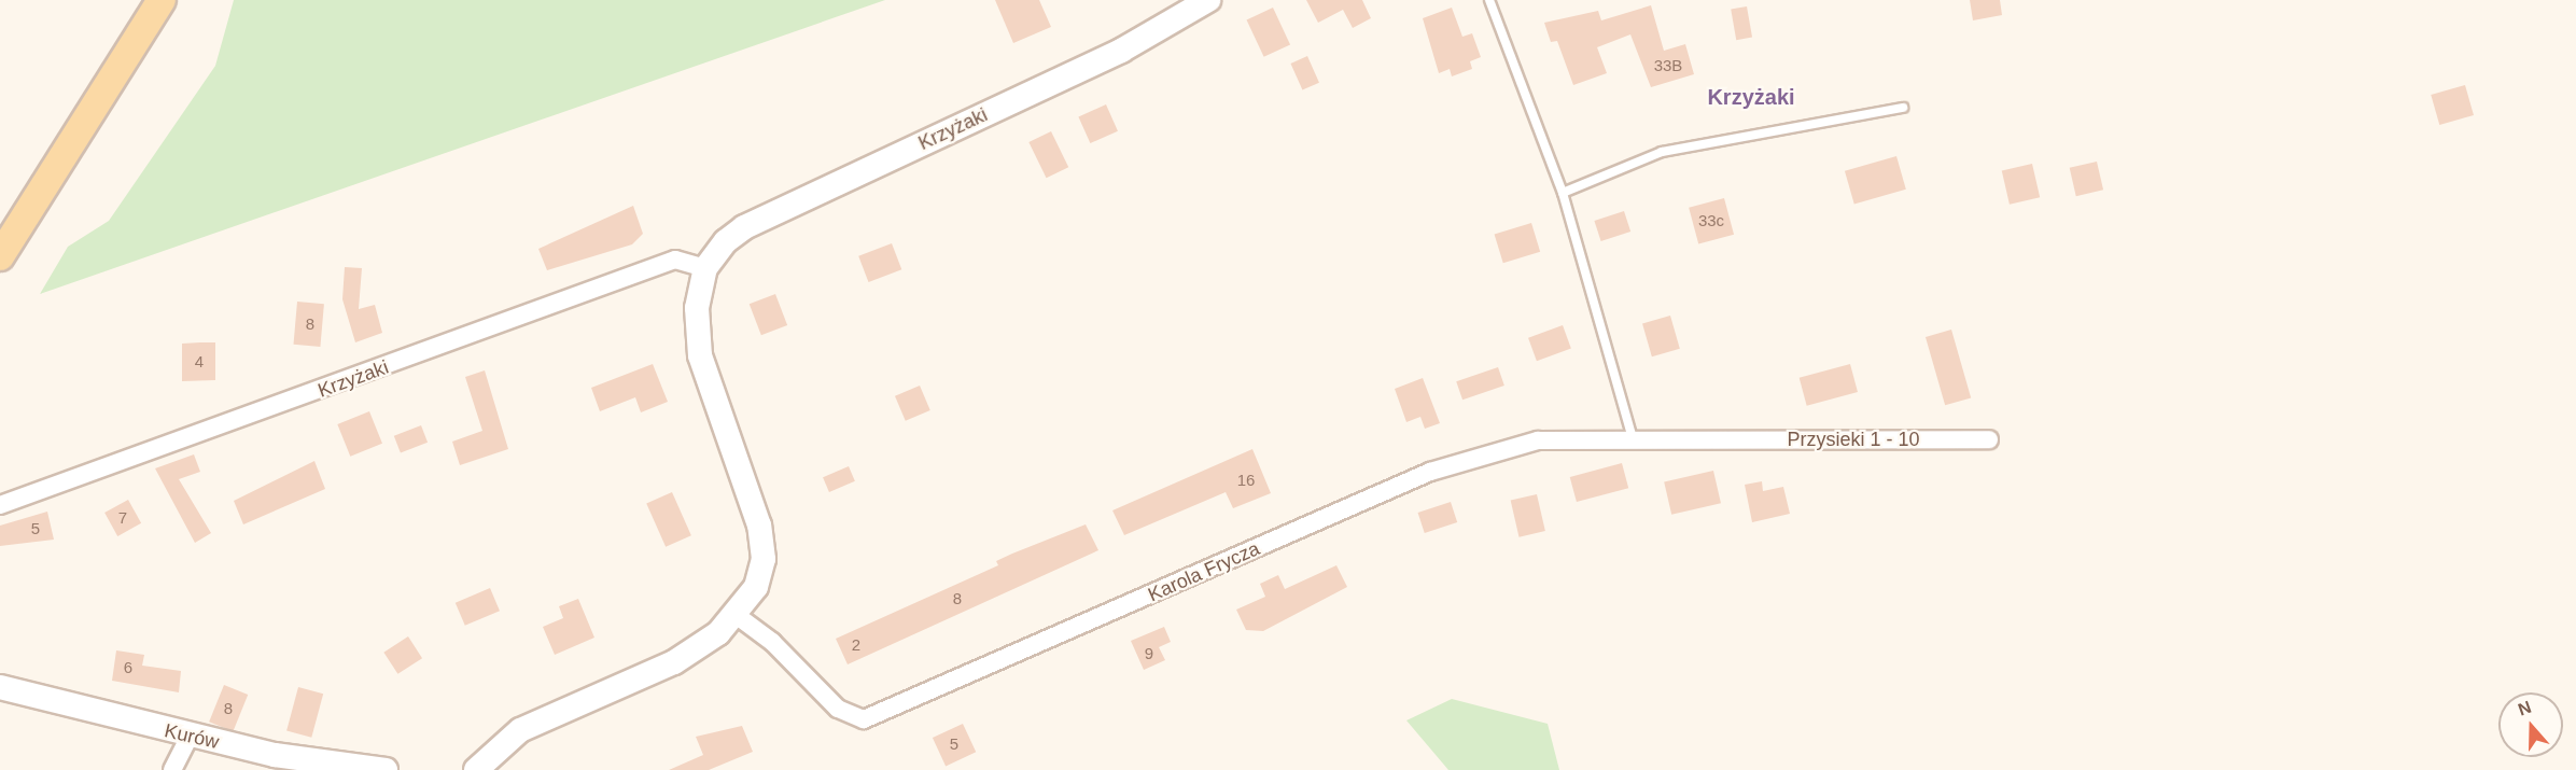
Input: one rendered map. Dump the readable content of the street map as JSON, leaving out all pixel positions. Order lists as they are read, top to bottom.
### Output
{
  "streets": {
    "street": [
      "Krzyżaki",
      "Przysieki 1 - 10",
      "Karola Frycza",
      "Kurów"
    ]
  },
  "crossings": [
    ["Przysieki 1 - 10", "Karola Frycza"]
  ],
  "districts": ["Krzyżaki"],
  "house_numbers": [
    "33B",
    "33c",
    "8",
    "4",
    "16",
    "7",
    "5",
    "8",
    "2",
    "9",
    "6",
    "8",
    "5"
  ],
  "north": "top"
}
